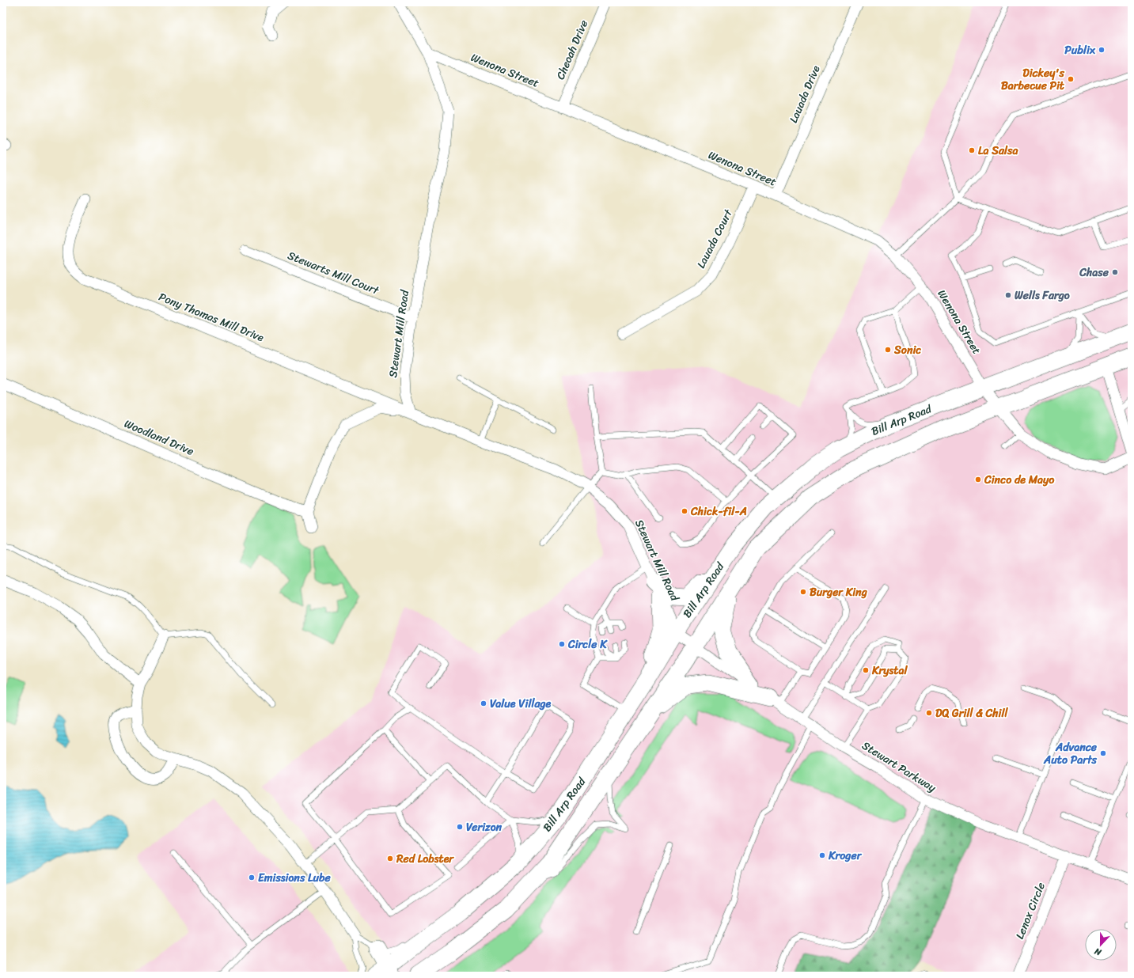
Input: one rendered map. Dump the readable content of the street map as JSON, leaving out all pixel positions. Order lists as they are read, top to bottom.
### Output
{
  "streets": {
    "main road": ["Bill Arp Road"],
    "street": [
      "Cheoah Drive",
      "Wenona Street",
      "Lauada Drive",
      "Lauada Court",
      "Stewarts Mill Court",
      "Pony Thomas Mill Drive",
      "Stewart Mill Road",
      "Woodland Drive",
      "Stewart Parkway",
      "Lenox Circle"
    ]
  },
  "crossings": [
    ["Cheoah Drive", "Wenona Street"],
    ["Wenona Street", "Lauada Drive"],
    ["Wenona Street", "Lauada Court"],
    ["Wenona Street", "Stewart Mill Road"],
    ["Wenona Street", "Bill Arp Road"],
    ["Stewarts Mill Court", "Stewart Mill Road"],
    ["Pony Thomas Mill Drive", "Stewart Mill Road"],
    ["Stewart Mill Road", "Bill Arp Road"],
    ["Stewart Mill Road", "Stewart Parkway"],
    ["Bill Arp Road", "Stewart Parkway"],
    ["Stewart Parkway", "Lenox Circle"]
  ],
  "places": [
    "Publix",
    "Dickey's Barbecue Pit",
    "La Salsa",
    "Chase",
    "Wells Fargo",
    "Sonic",
    "Cinco de Mayo",
    "Chick-fil-A",
    "Burger King",
    "Circle K",
    "Krystal",
    "Value Village",
    "DQ Grill & Chill",
    "Advance Auto Parts",
    "Verizon",
    "Kroger",
    "Red Lobster",
    "Emissions Lube"
  ],
  "north": "bottom"
}
